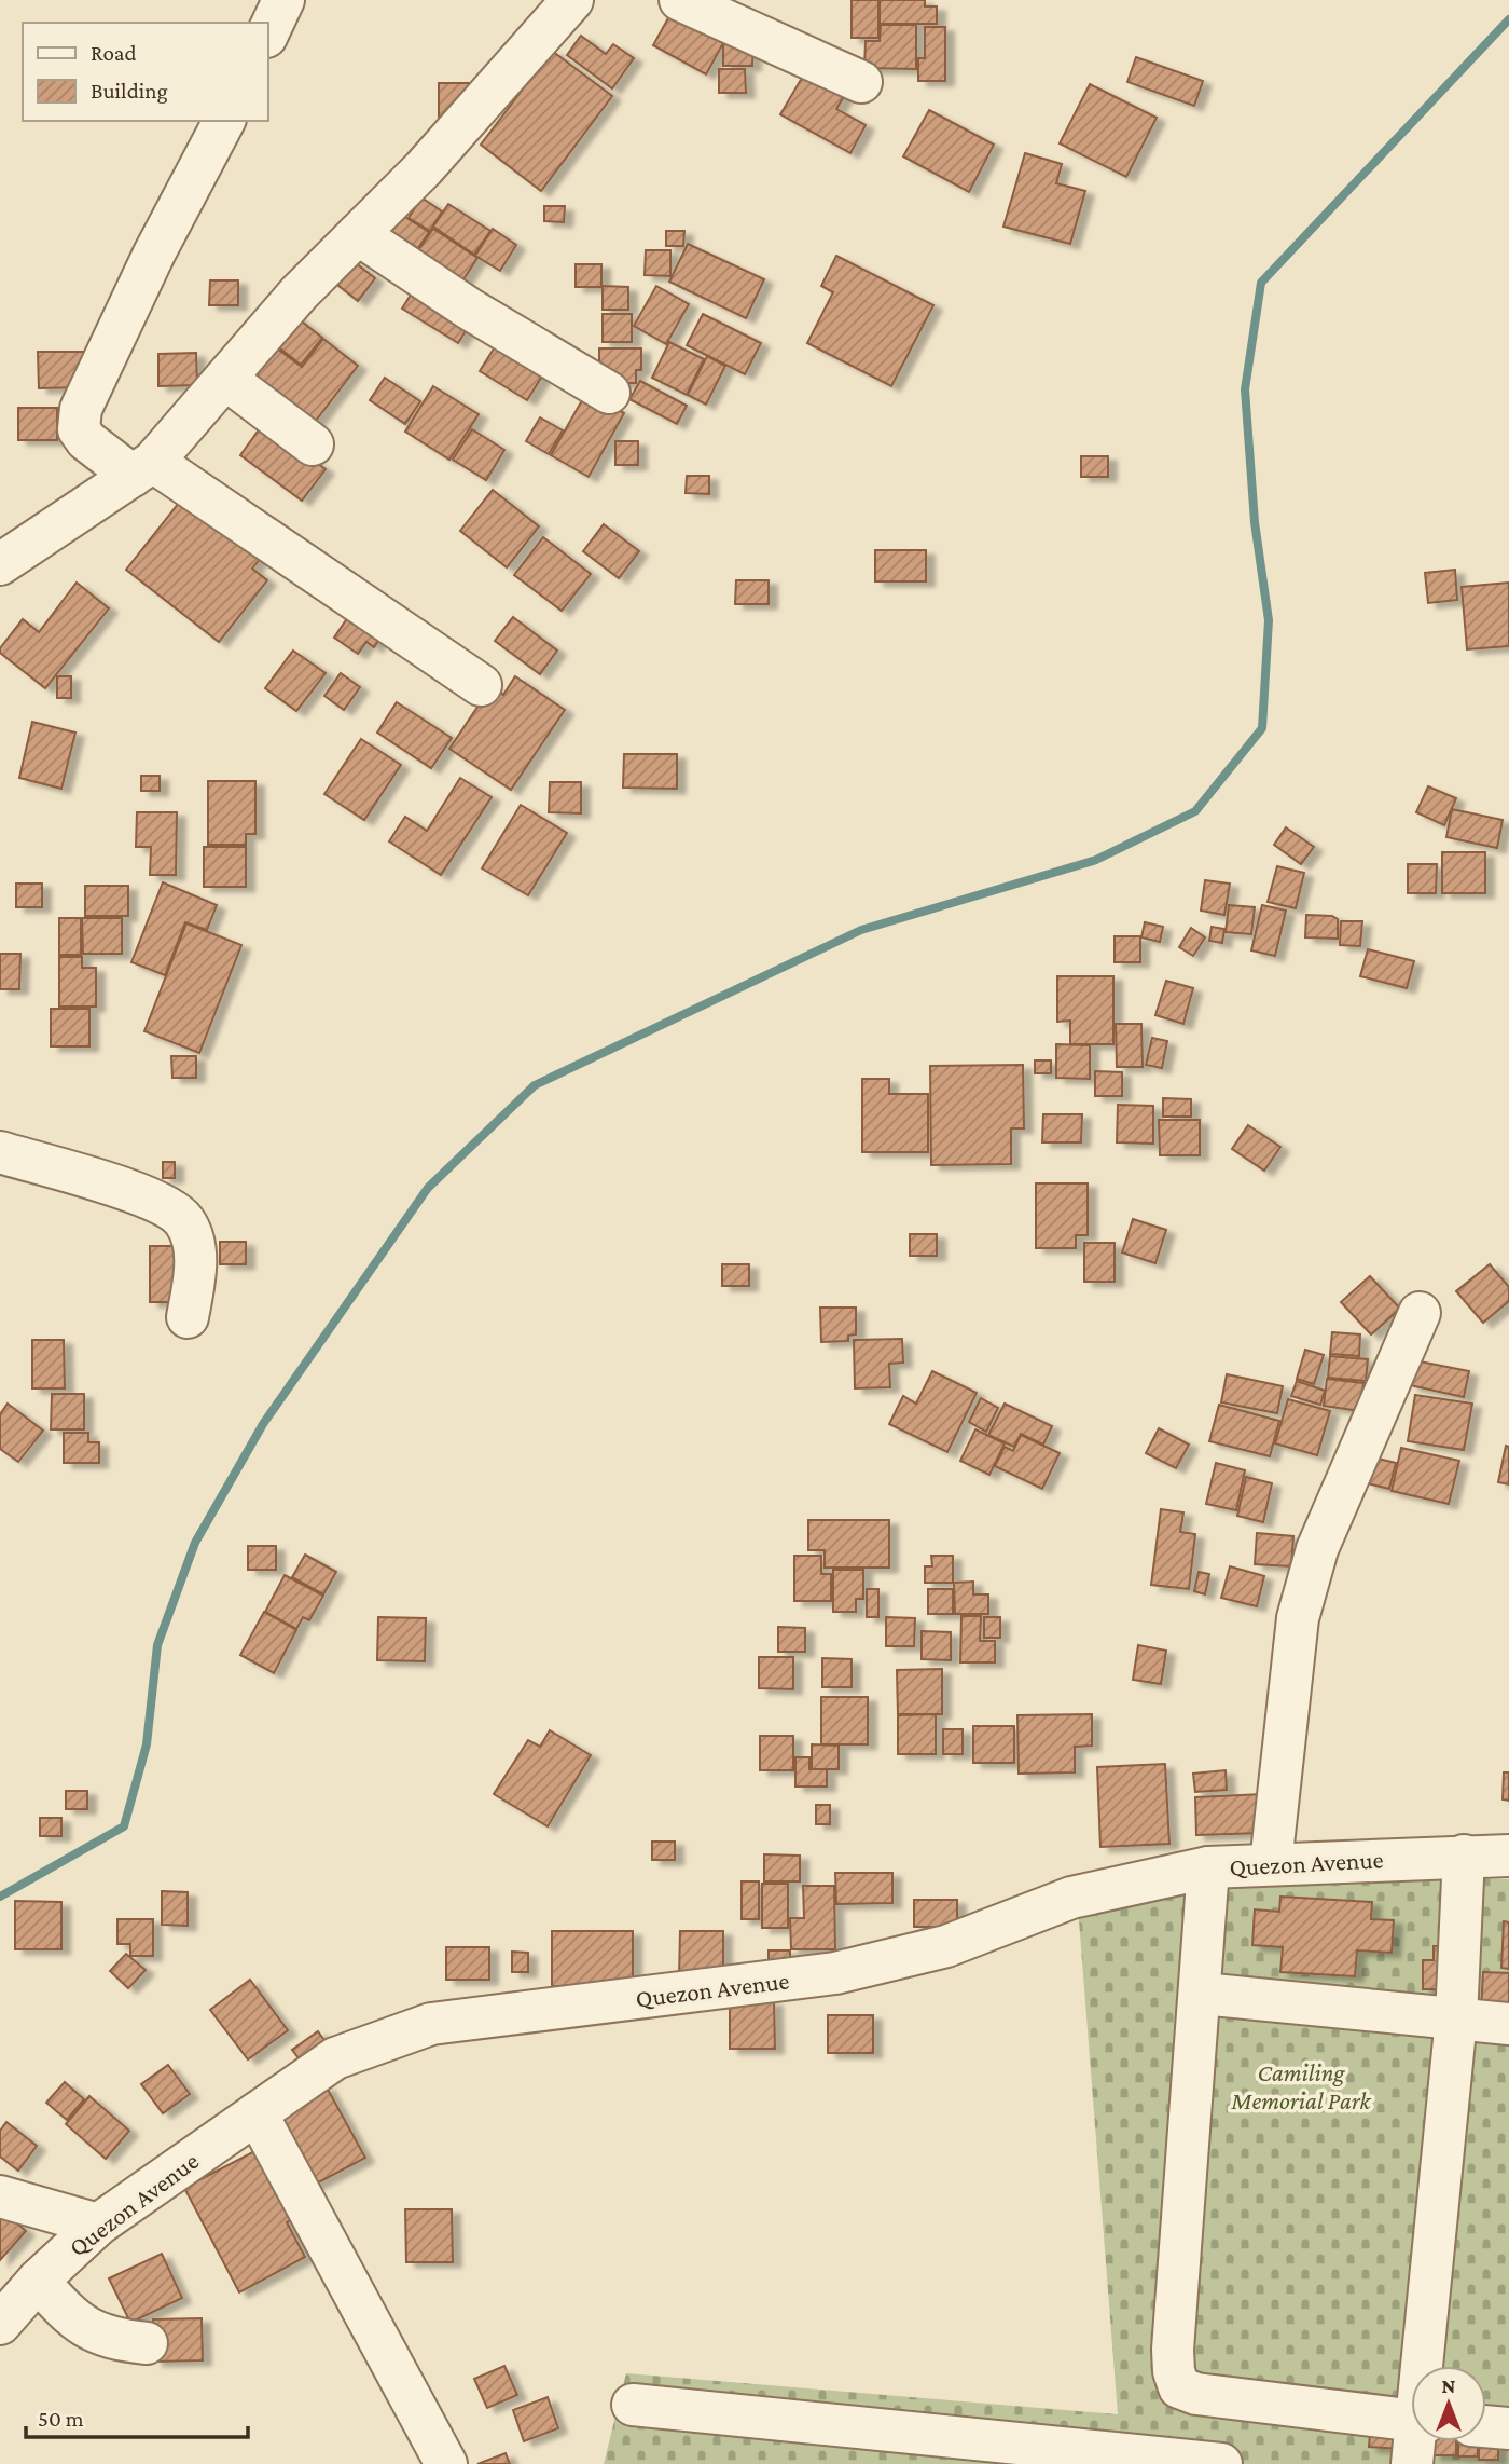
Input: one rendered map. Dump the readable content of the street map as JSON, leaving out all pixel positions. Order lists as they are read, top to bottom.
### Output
{
  "streets": {
    "street": ["Quezon Avenue"]
  },
  "parks": ["Camiling Memorial Park"],
  "legend": ["Road", "Building"],
  "scale_bar": "50 m",
  "north": "top"
}
